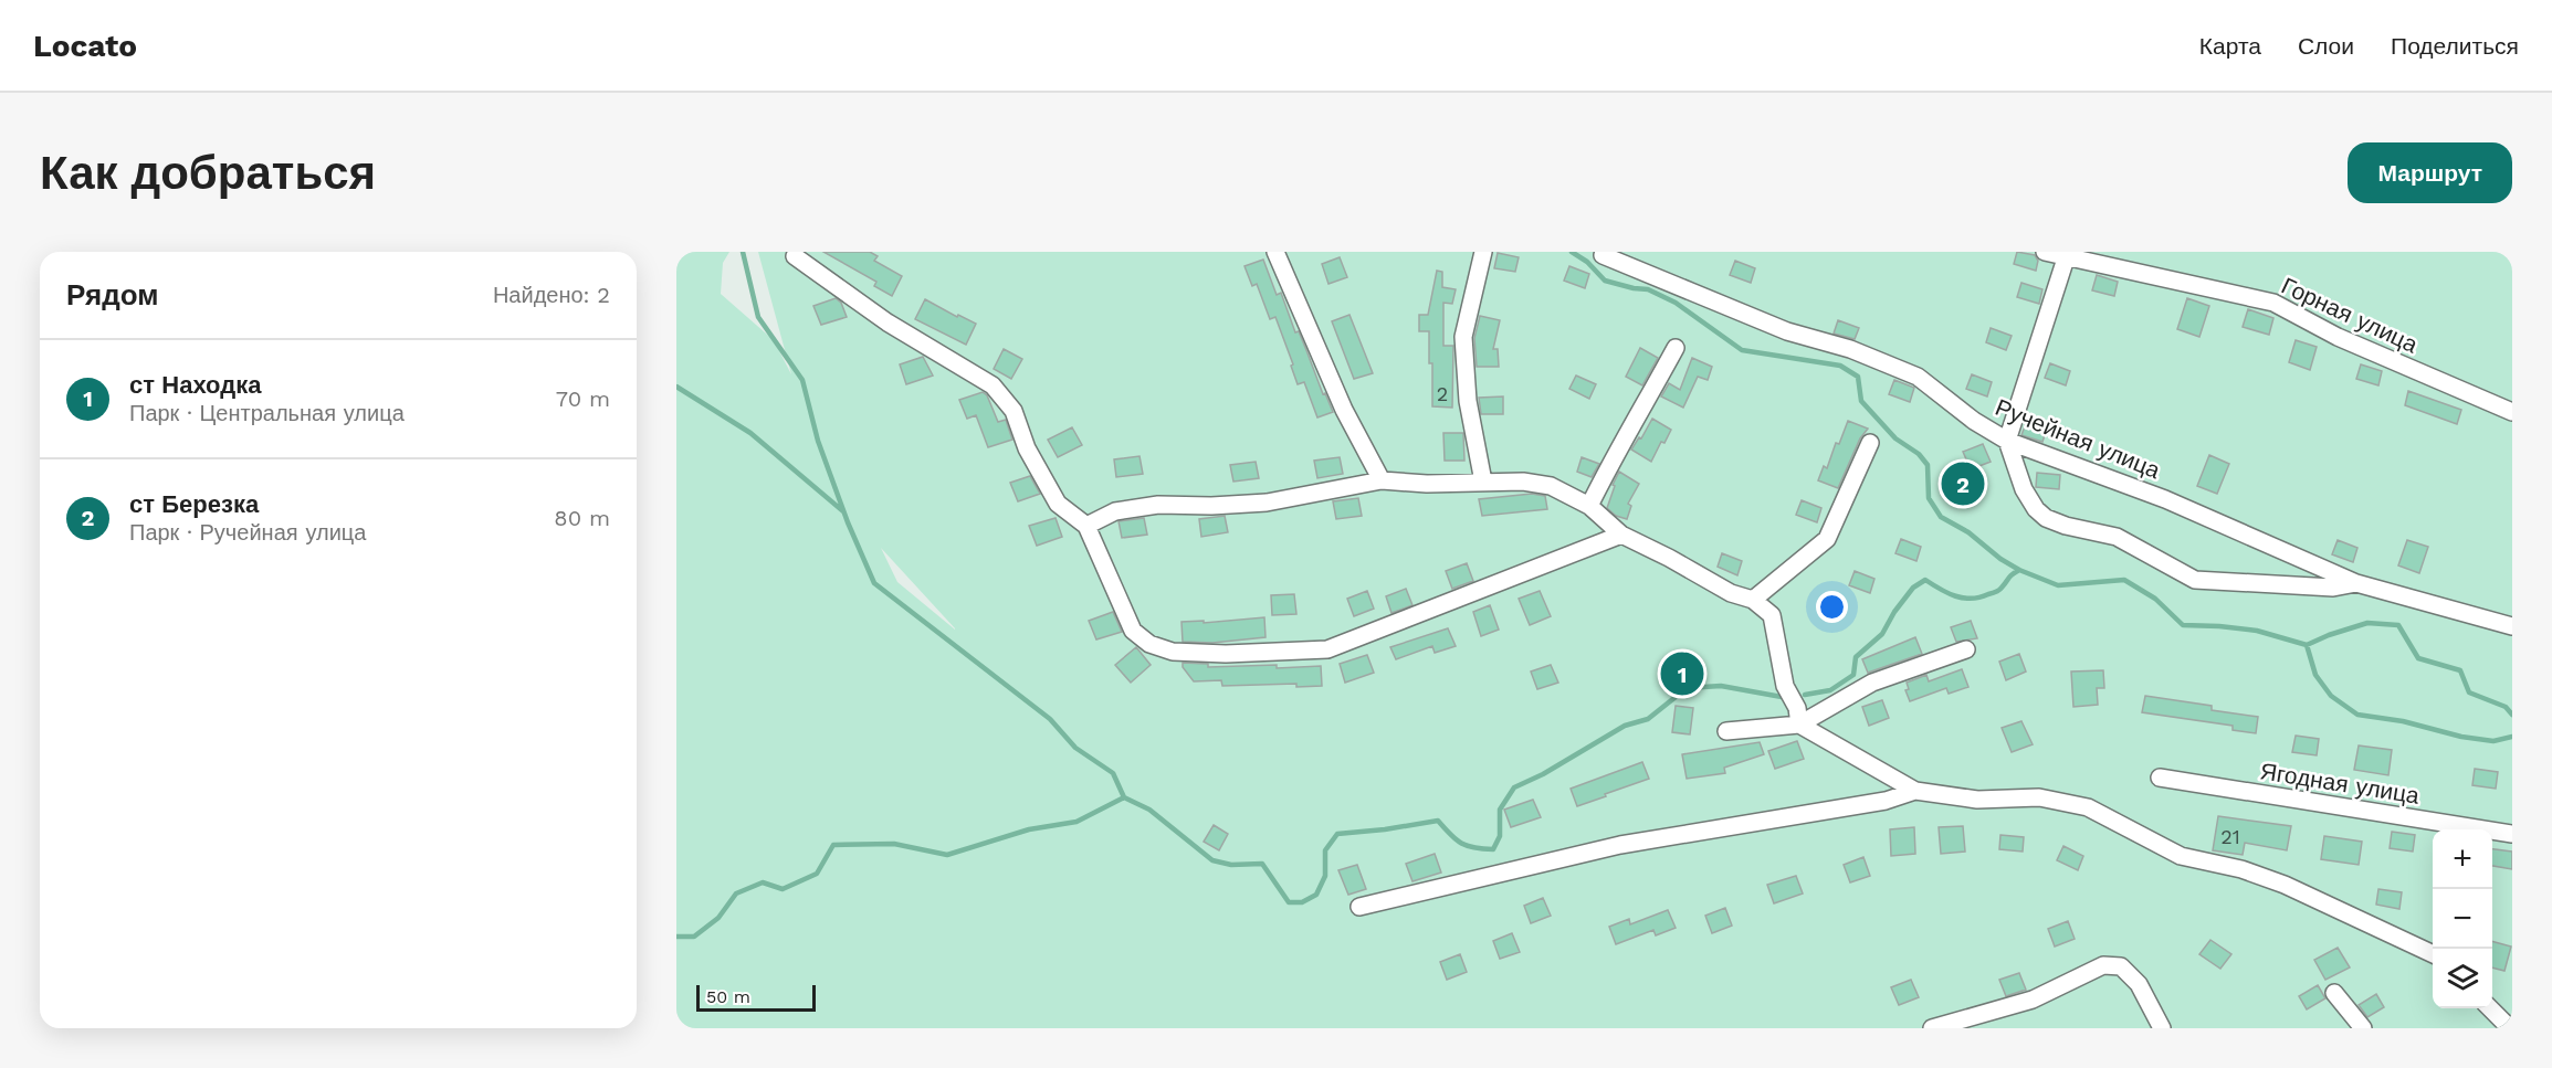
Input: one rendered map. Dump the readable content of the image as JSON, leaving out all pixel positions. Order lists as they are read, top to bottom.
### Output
{
  "streets": {
    "street": ["Горная улица", "Ручейная улица", "Ягодная улица"]
  },
  "house_numbers": ["2", "21"],
  "scale_bar": "50 m",
  "page": {
    "header": "Locato",
    "nav": ["Карта", "Слои", "Поделиться"],
    "buttons": "Маршрут",
    "title": "Как добраться",
    "heading": ["Рядом", "Найдено: 2"],
    "list": [
      {
        "mark": "1",
        "name": "ст Находка",
        "note": "Парк · Центральная улица",
        "value": "70 m"
      },
      {
        "mark": "2",
        "name": "ст Березка",
        "note": "Парк · Ручейная улица",
        "value": "80 m"
      }
    ],
    "pins": ["2", "1"],
    "map_buttons": ["+", "−"],
    "scale": "50 m"
  }
}
